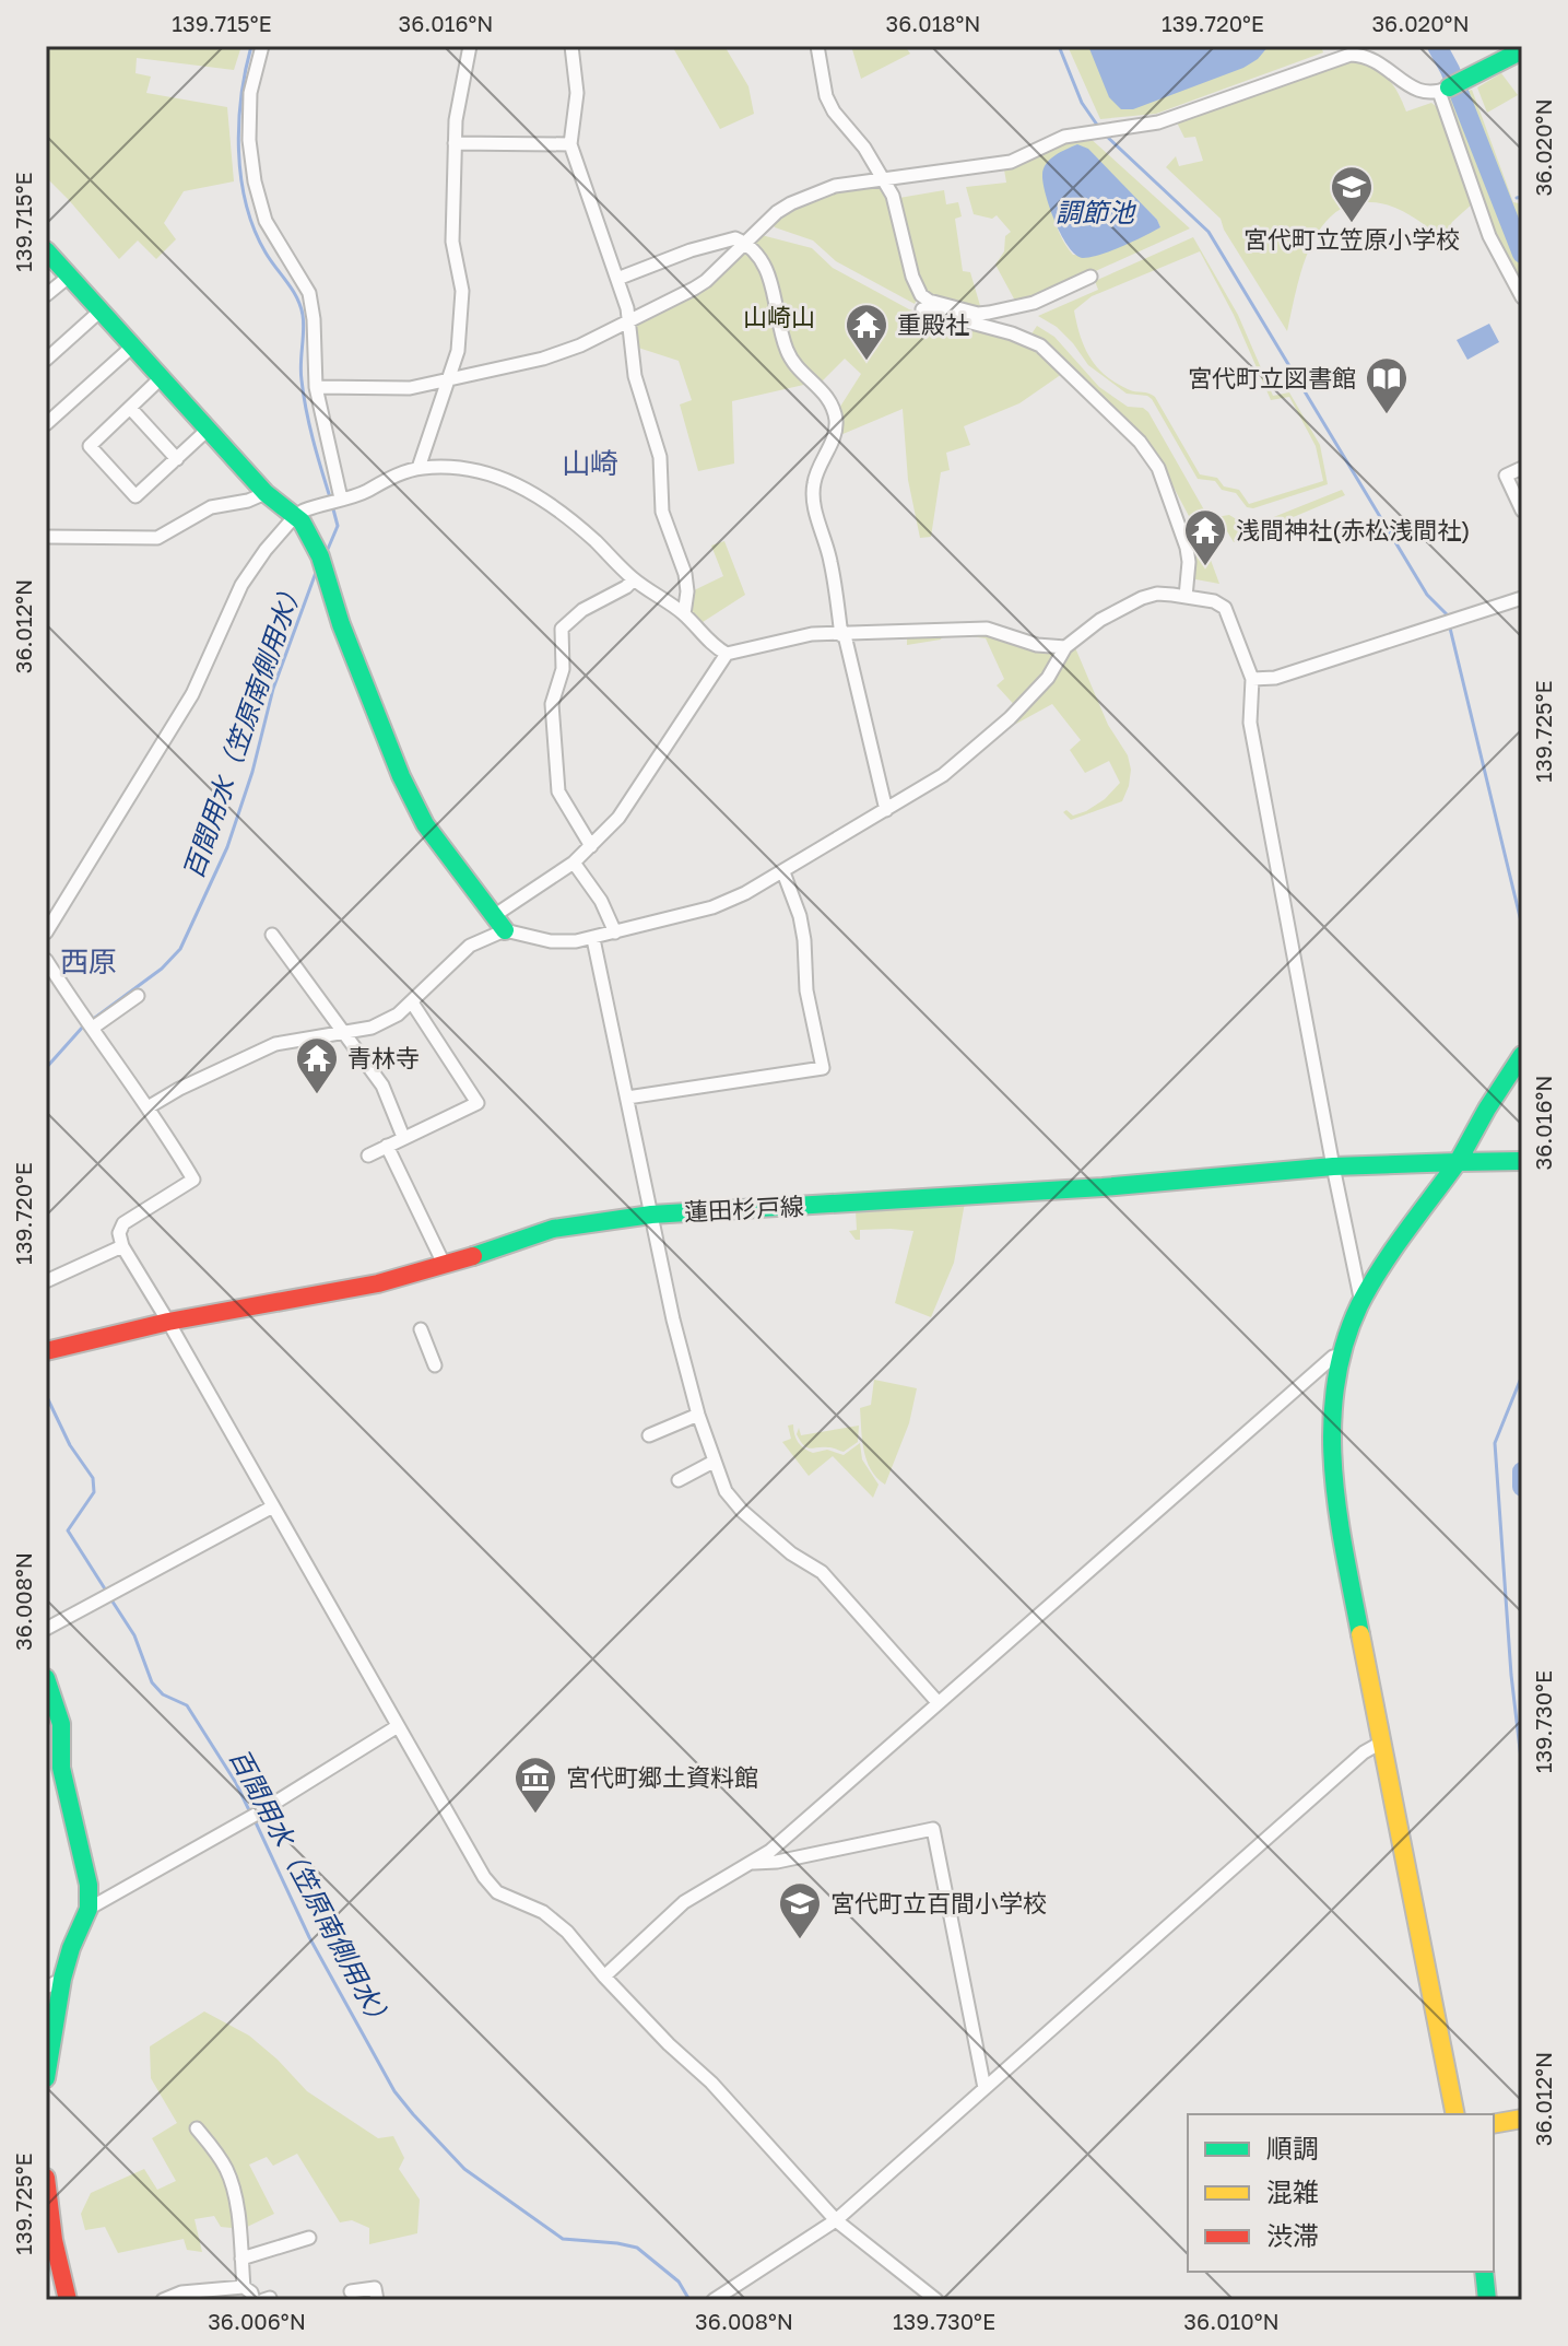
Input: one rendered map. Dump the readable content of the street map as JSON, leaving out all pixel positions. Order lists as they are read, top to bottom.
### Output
{
  "streets": {
    "street": ["蓮田杉戸線"]
  },
  "districts": ["山崎", "西原"],
  "water": ["調節池", "百間用水（笠原南側用水）"],
  "parks": ["山崎山"],
  "places": {
    "school or university": ["宮代町立笠原小学校", "宮代町立百間小学校"],
    "temple": ["重殿社", "浅間神社(赤松浅間社)", "青林寺"],
    "library": ["宮代町立図書館"],
    "museum": ["宮代町郷土資料館"]
  },
  "legend": ["順調", "混雑", "渋滞"],
  "coordinates": [
    "139.715°E",
    "36.016°N",
    "36.018°N",
    "139.720°E",
    "36.020°N",
    "36.012°N",
    "139.725°E",
    "36.008°N",
    "139.730°E",
    "36.006°N",
    "36.010°N"
  ]
}
